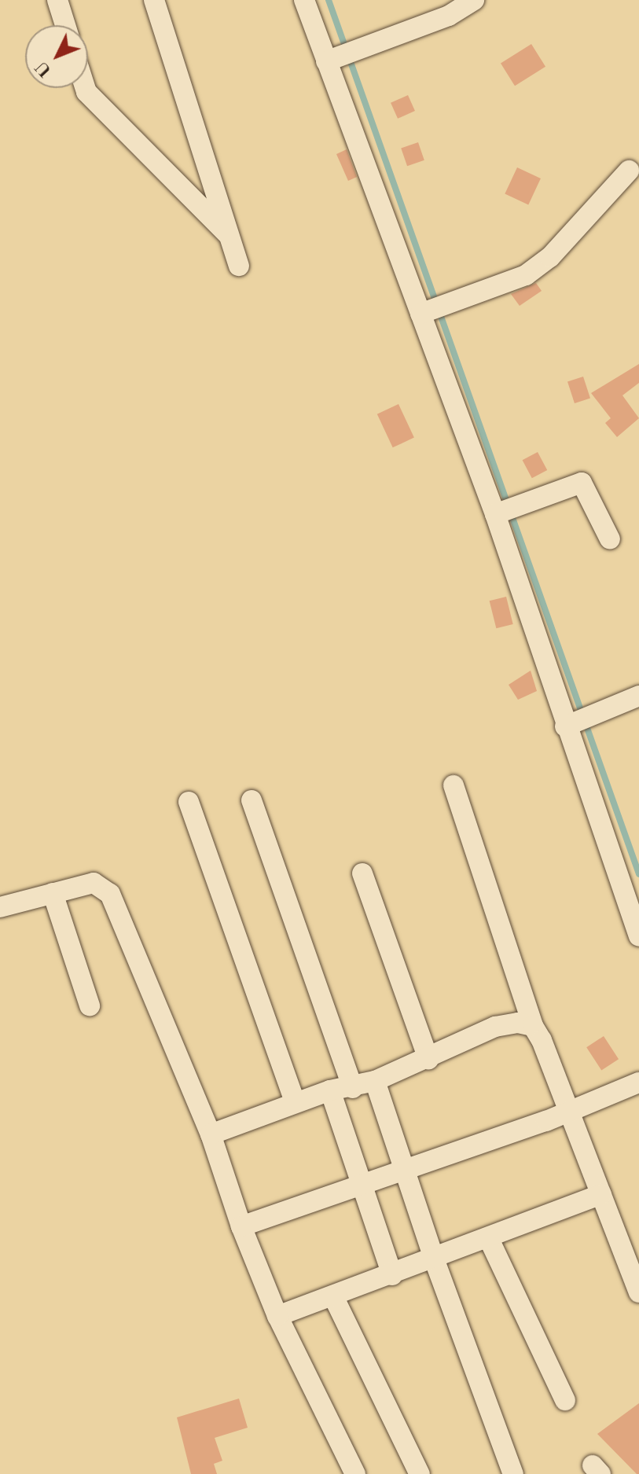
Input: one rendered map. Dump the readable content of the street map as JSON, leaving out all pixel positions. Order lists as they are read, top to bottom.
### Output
{
  "north": "bottom left"
}
